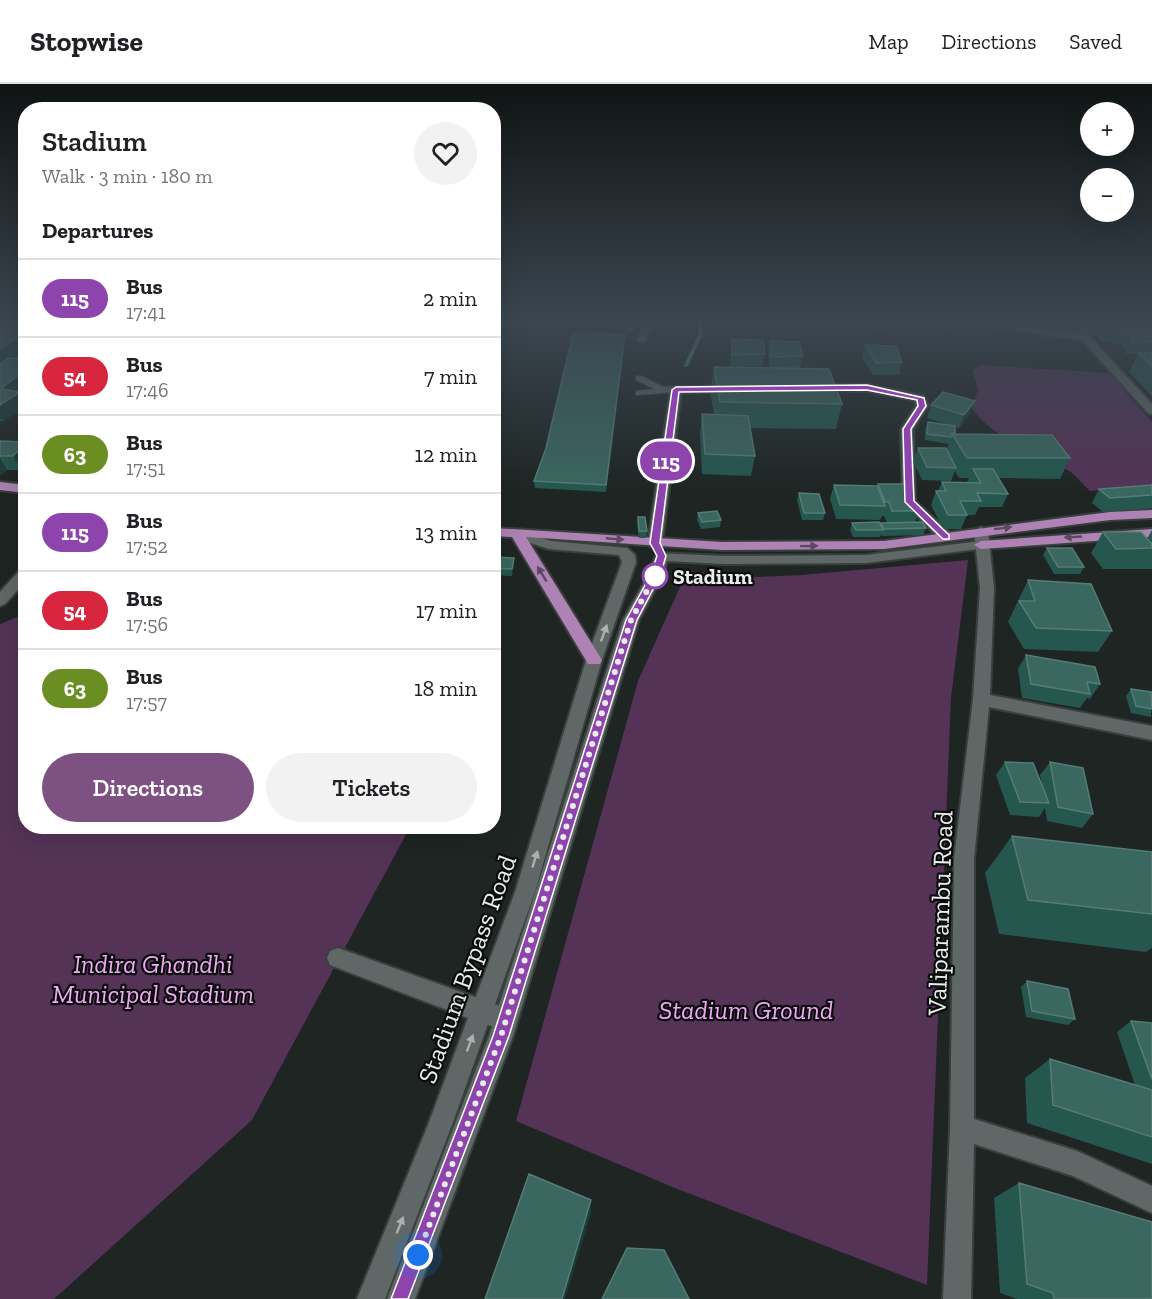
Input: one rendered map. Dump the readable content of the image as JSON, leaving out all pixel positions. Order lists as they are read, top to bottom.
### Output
{
  "streets": {
    "street": ["Valiparambu Road", "Stadium Bypass Road"]
  },
  "parks": ["Indira Ghandhi Municipal Stadium", "Stadium Ground"],
  "places": ["Stadium"],
  "lines": ["bus line 115"],
  "page": {
    "header": "Stopwise",
    "nav": ["Map", "Directions", "Saved"],
    "on_map": "115",
    "map_buttons": ["+", "−"],
    "heading": [
      ["Stadium", "Walk · 3 min · 180 m"],
      "Departures"
    ],
    "list": [
      {
        "mark": "115",
        "name": "Bus",
        "note": "17:41",
        "value": "2 min"
      },
      {
        "mark": "54",
        "name": "Bus",
        "note": "17:46",
        "value": "7 min"
      },
      {
        "mark": "63",
        "name": "Bus",
        "note": "17:51",
        "value": "12 min"
      },
      {
        "mark": "115",
        "name": "Bus",
        "note": "17:52",
        "value": "13 min"
      },
      {
        "mark": "54",
        "name": "Bus",
        "note": "17:56",
        "value": "17 min"
      },
      {
        "mark": "63",
        "name": "Bus",
        "note": "17:57",
        "value": "18 min"
      }
    ],
    "buttons": ["Directions", "Tickets"]
  }
}
